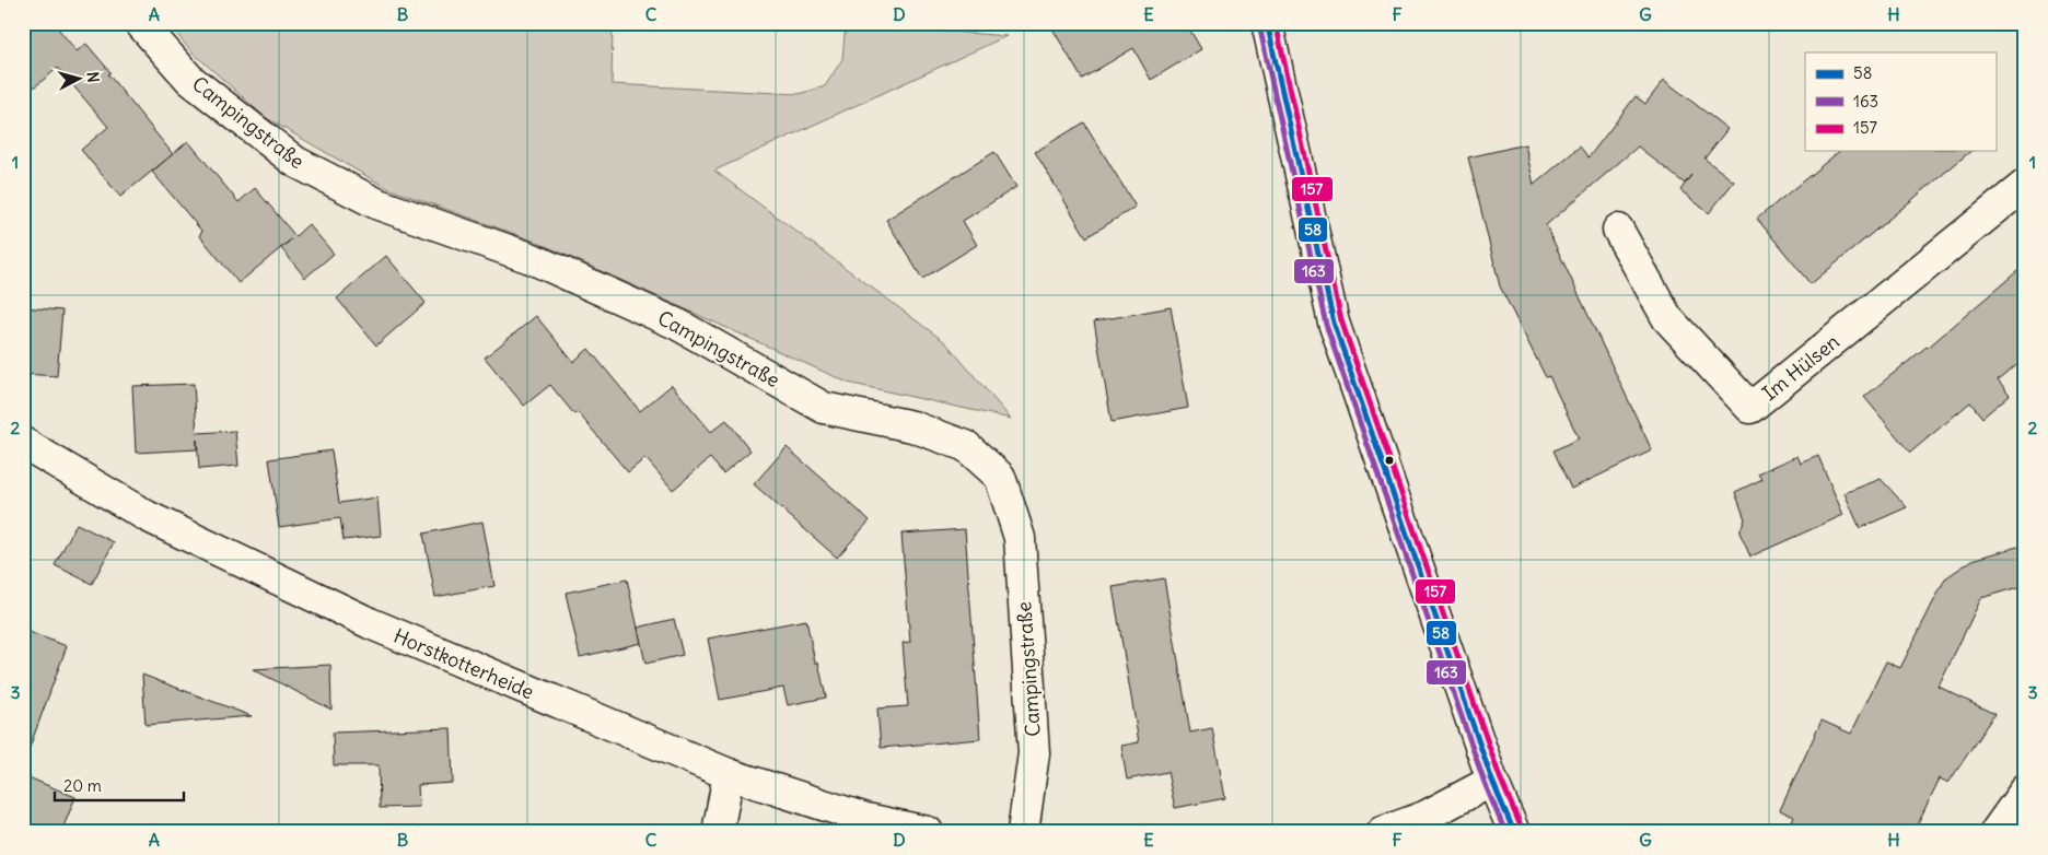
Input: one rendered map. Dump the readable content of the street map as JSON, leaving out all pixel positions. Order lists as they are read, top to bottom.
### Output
{
  "streets": {
    "street": ["Campingstraße", "Im Hülsen", "Horstkotterheide"]
  },
  "lines": ["transit line 58", "transit line 157", "transit line 163"],
  "legend": ["58", "163", "157"],
  "scale_bar": "20 m",
  "north": "right",
  "grid": {
    "columns": [
      "A",
      "B",
      "C",
      "D",
      "E",
      "F",
      "G",
      "H"
    ],
    "rows": ["1", "2", "3"]
  }
}
